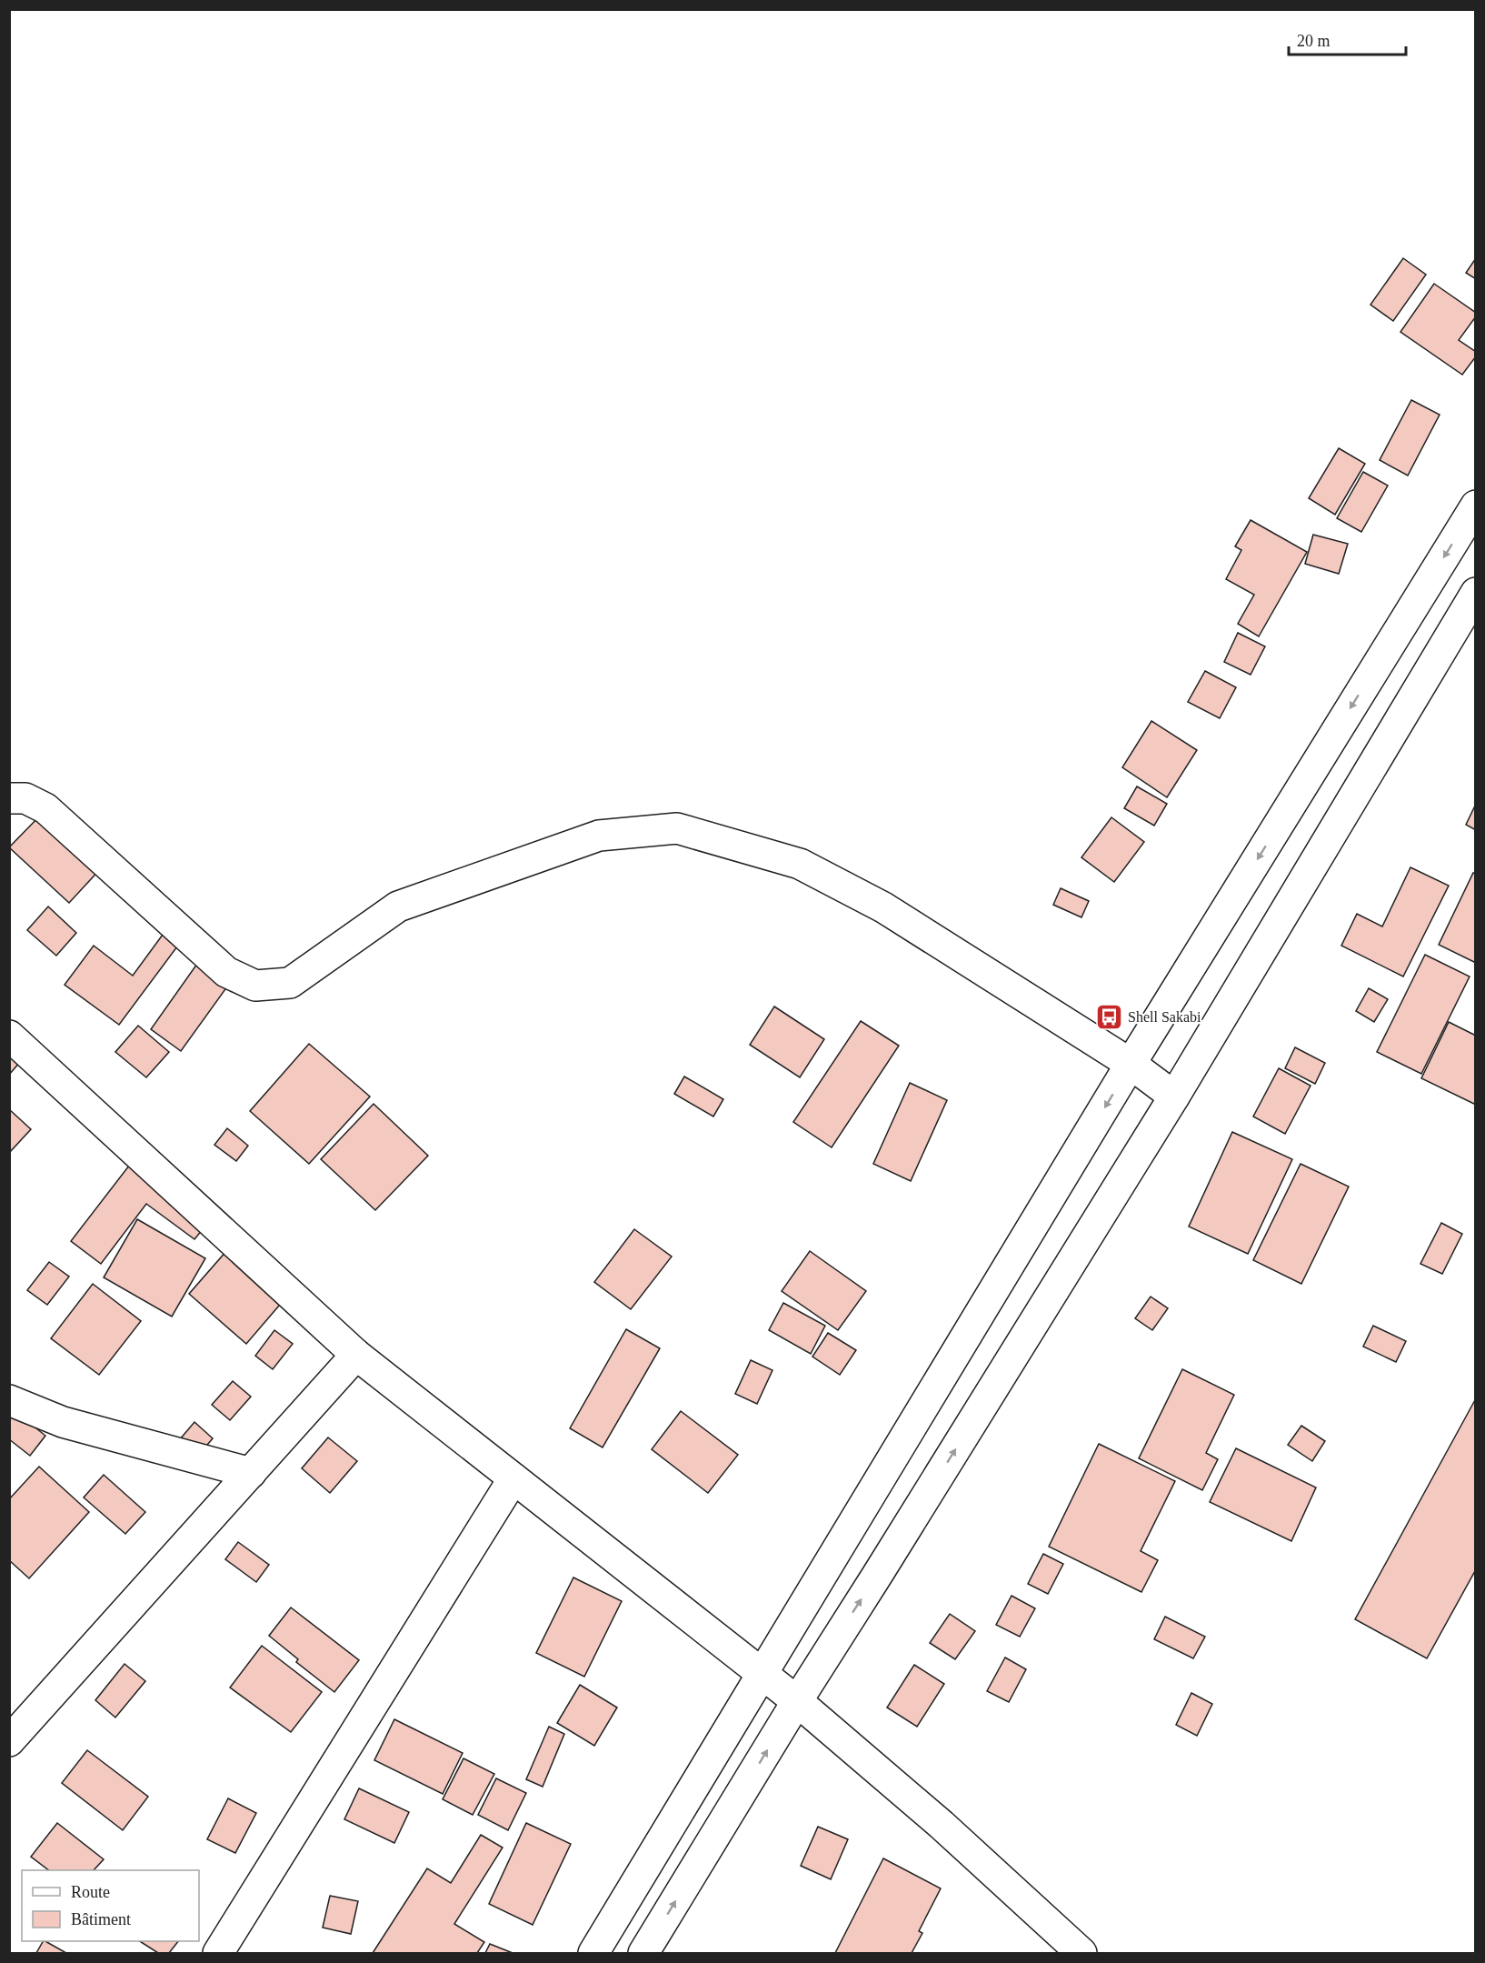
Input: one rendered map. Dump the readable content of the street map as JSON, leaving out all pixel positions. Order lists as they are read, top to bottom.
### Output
{
  "places": {
    "bus stop": ["Shell Sakabi"]
  },
  "legend": ["Route", "Bâtiment"],
  "scale_bar": "20 m"
}
